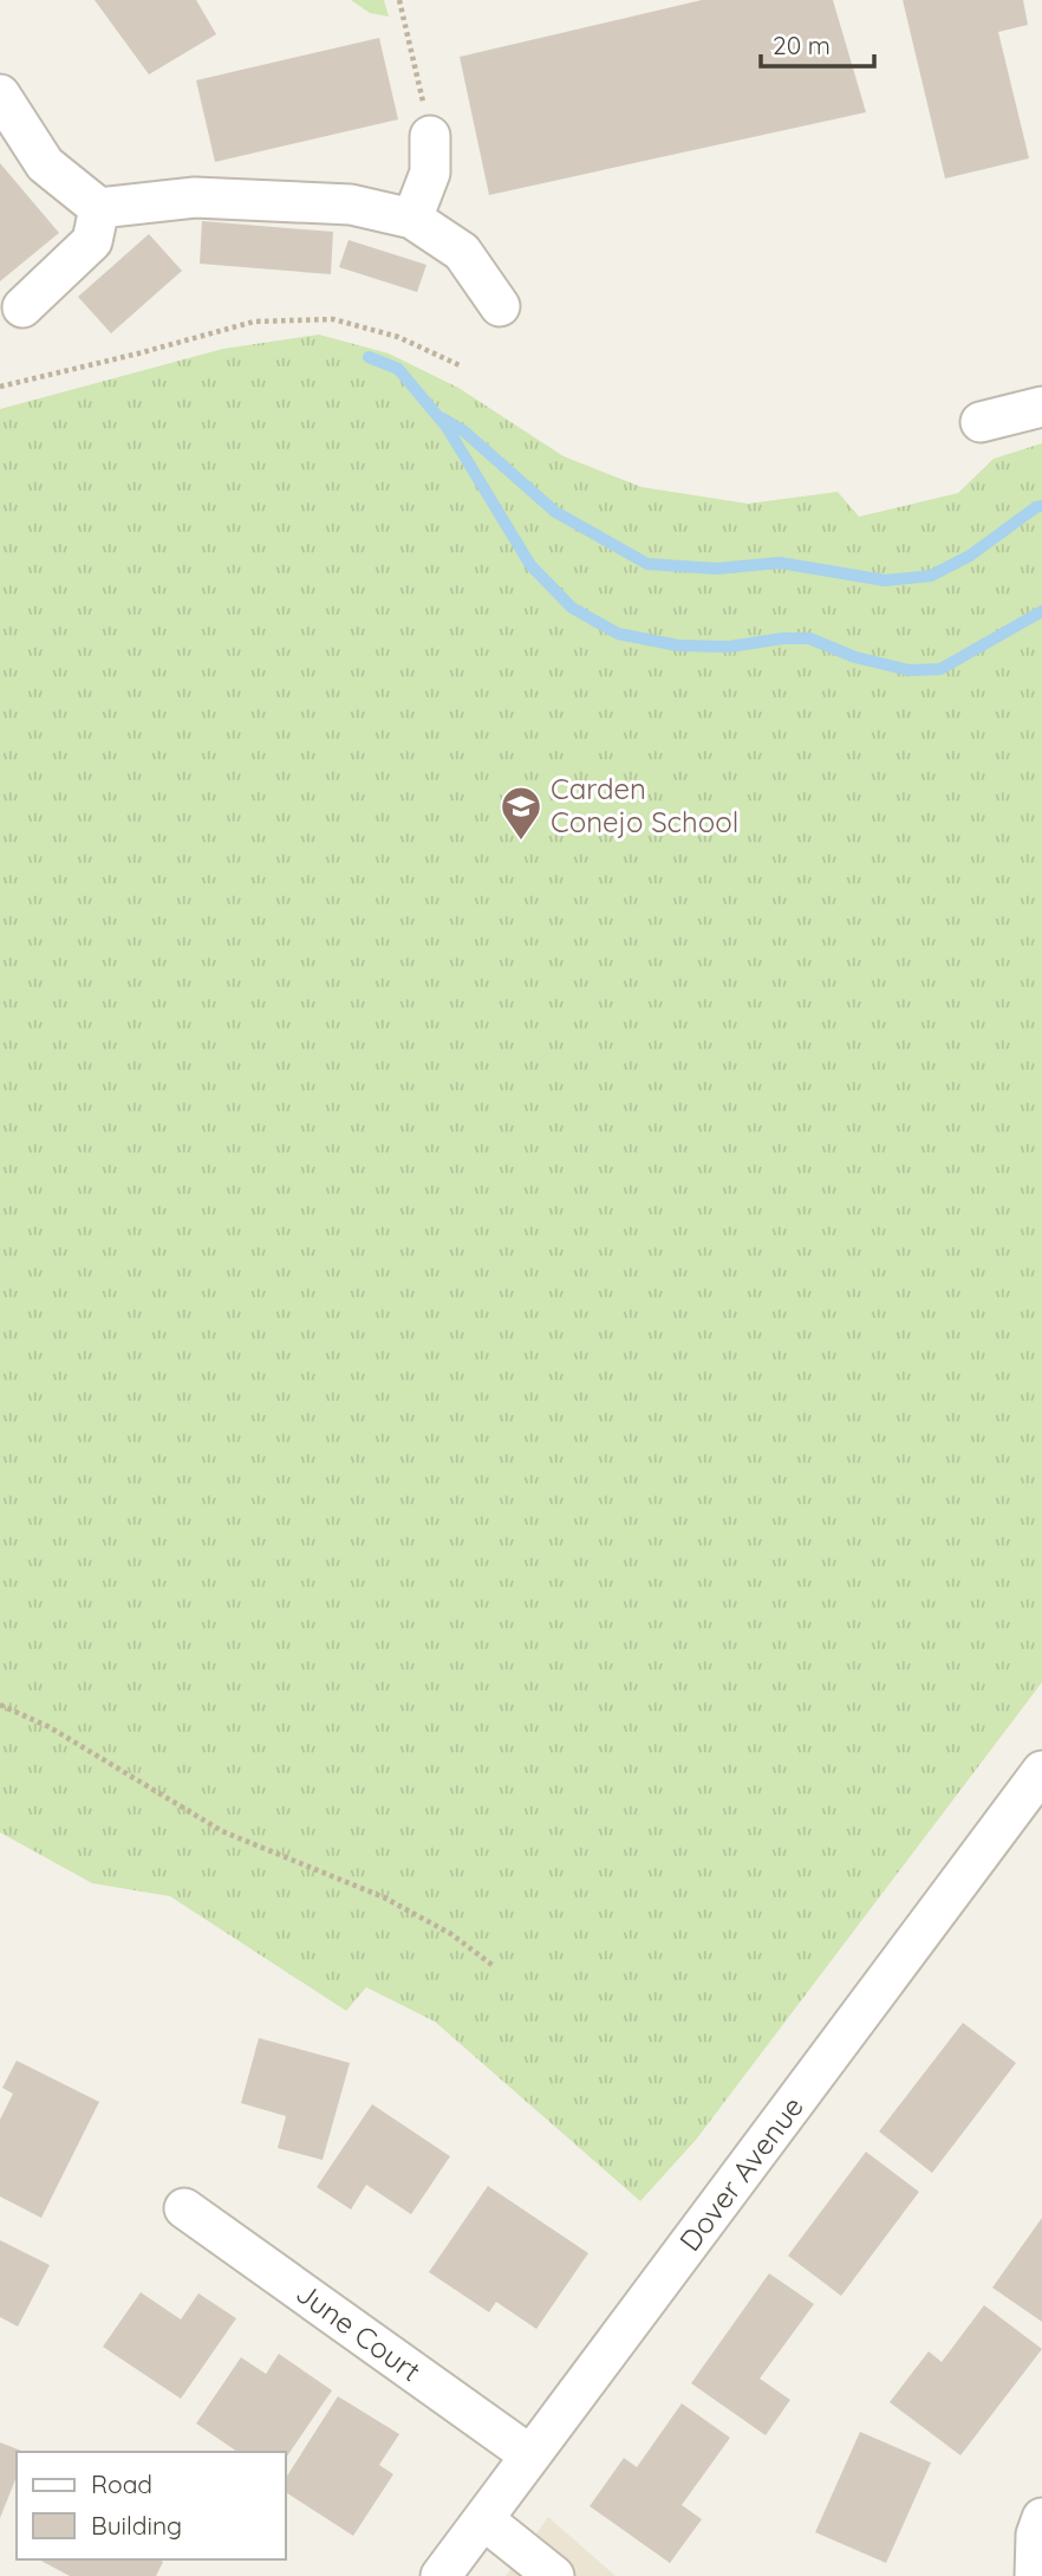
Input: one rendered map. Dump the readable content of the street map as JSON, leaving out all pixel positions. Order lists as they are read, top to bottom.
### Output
{
  "streets": {
    "street": ["Dover Avenue", "June Court"]
  },
  "crossings": [
    ["Dover Avenue", "June Court"]
  ],
  "places": {
    "school or university": ["Carden Conejo School"]
  },
  "legend": ["Road", "Building"],
  "scale_bar": "20 m"
}
